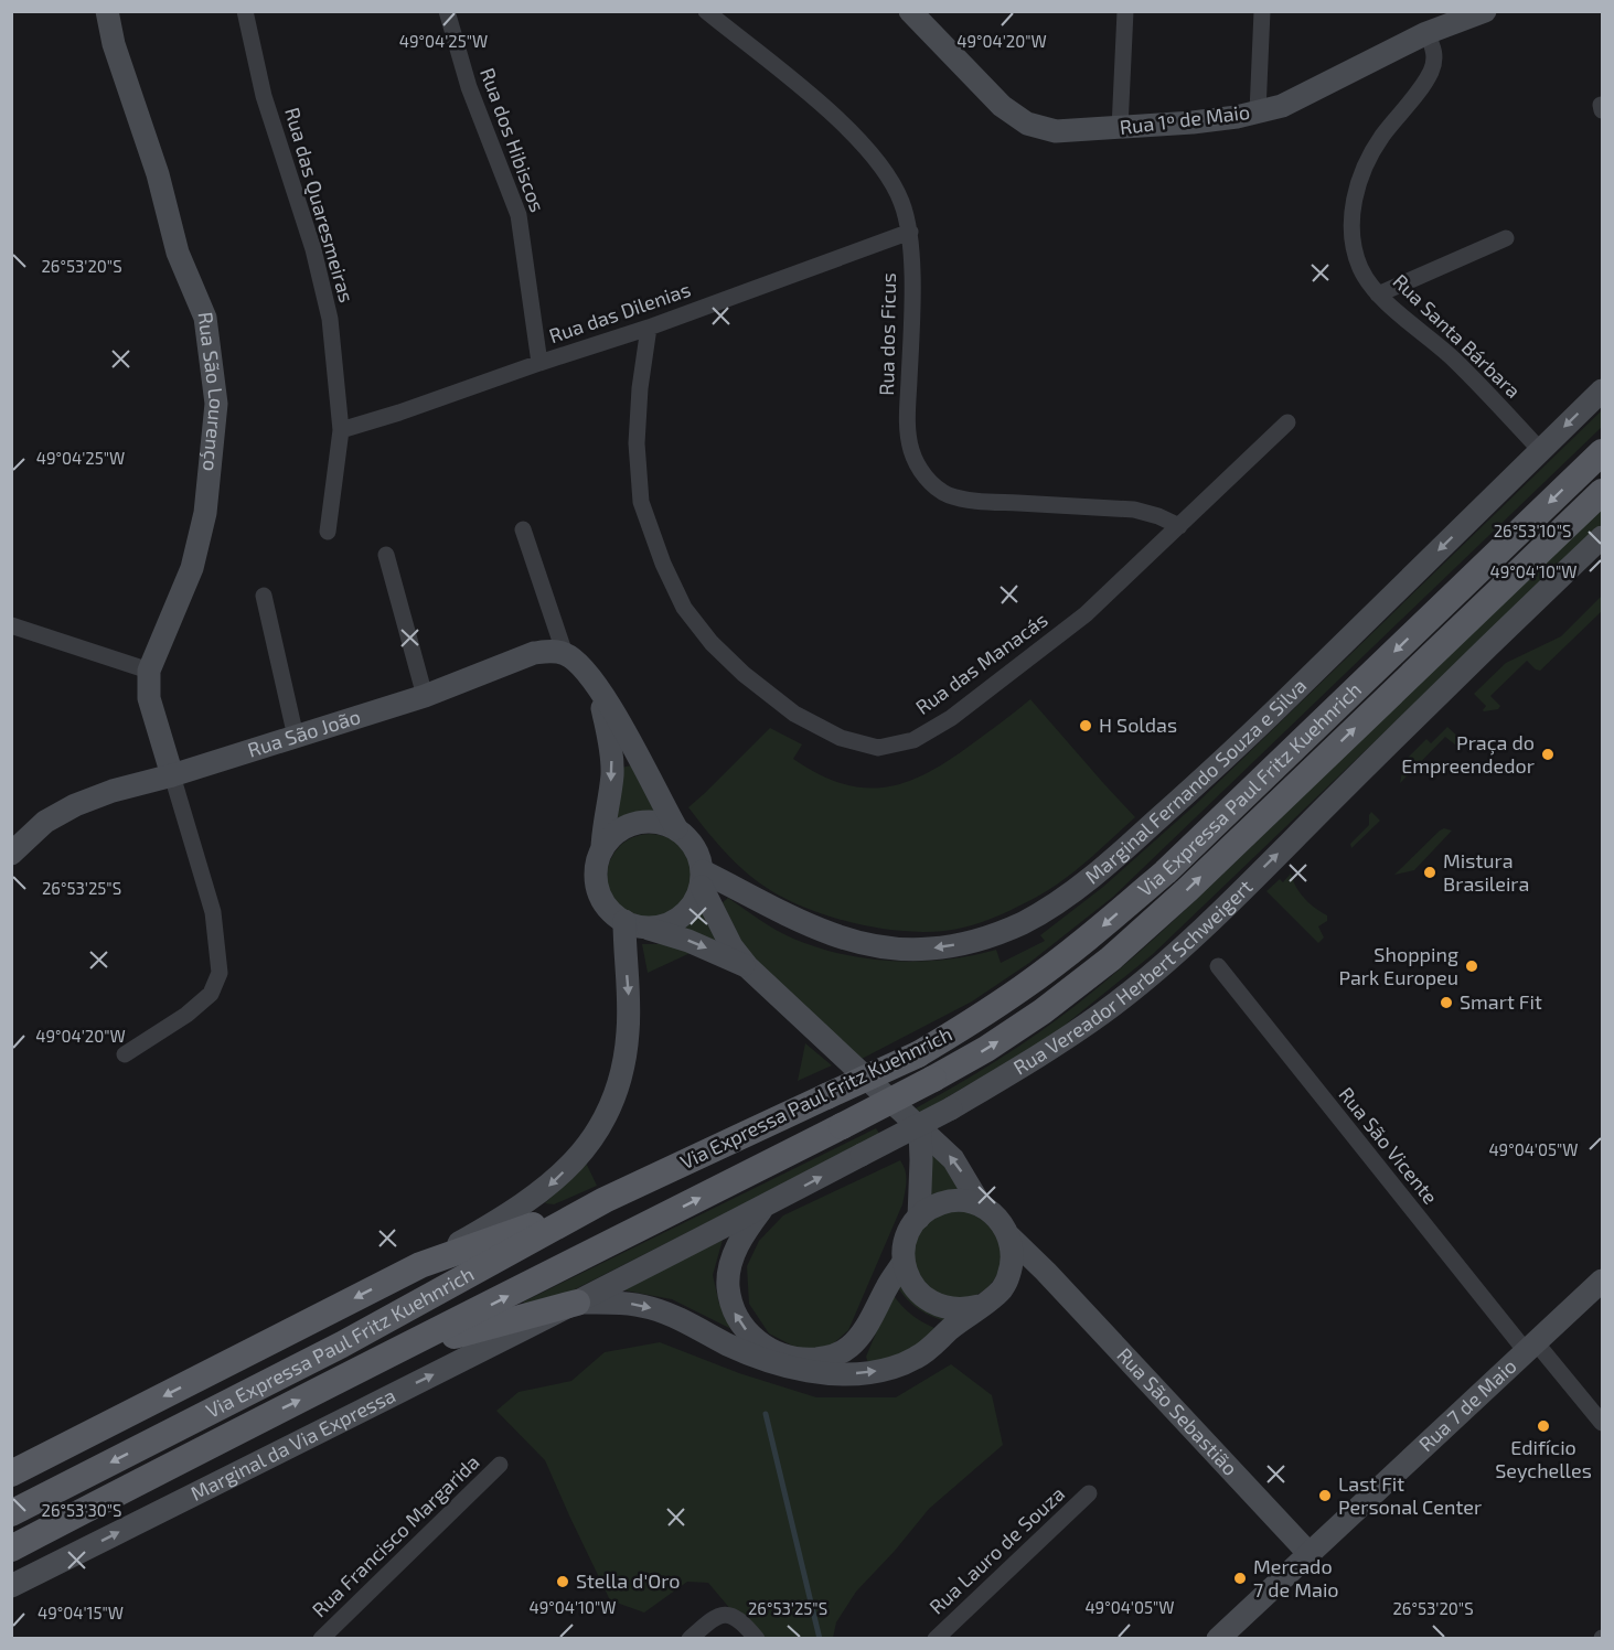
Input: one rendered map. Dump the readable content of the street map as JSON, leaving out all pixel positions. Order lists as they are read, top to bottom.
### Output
{
  "streets": {
    "main road": ["Via Expressa Paul Fritz Kuehnrich"],
    "street": [
      "Rua 1º de Maio",
      "Rua dos Hibiscos",
      "Rua das Quaresmeiras",
      "Rua das Dilenias",
      "Rua dos Ficus",
      "Rua Santa Bárbara",
      "Rua São Lourenço",
      "Rua das Manacás",
      "Rua São João",
      "Marginal Fernando Souza e Silva",
      "Rua Vereador Herbert Schweigert",
      "Rua São Vicente",
      "Rua 7 de Maio",
      "Rua São Sebastião",
      "Marginal da Via Expressa",
      "Rua Francisco Margarida",
      "Rua Lauro de Souza"
    ]
  },
  "crossings": [
    ["Rua 1º de Maio", "Rua Santa Bárbara"],
    ["Rua dos Hibiscos", "Rua das Dilenias"],
    ["Rua das Quaresmeiras", "Rua das Dilenias"],
    ["Rua das Dilenias", "Rua dos Ficus"],
    ["Rua das Dilenias", "Rua das Manacás"],
    ["Rua dos Ficus", "Rua das Manacás"],
    ["Rua Santa Bárbara", "Marginal Fernando Souza e Silva"],
    ["Rua São Lourenço", "Rua São João"],
    ["Rua Vereador Herbert Schweigert", "Marginal da Via Expressa"],
    ["Rua São Vicente", "Rua 7 de Maio"],
    ["Rua 7 de Maio", "Rua São Sebastião"]
  ],
  "one_way": ["Marginal Fernando Souza e Silva", "Rua Vereador Herbert Schweigert", "Marginal da Via Expressa"],
  "places": [
    "H Soldas",
    "Praça do Empreendedor",
    "Mistura Brasileira",
    "Shopping Park Europeu",
    "Smart Fit",
    "Edifício Seychelles",
    "Last Fit Personal Center",
    "Mercado 7 de Maio",
    "Stella d'Oro"
  ],
  "coordinates": [
    "49°04'25\"W",
    "49°04'20\"W",
    "26°53'20\"S",
    "26°53'10\"S",
    "49°04'10\"W",
    "26°53'25\"S",
    "49°04'05\"W",
    "26°53'30\"S",
    "49°04'15\"W"
  ]
}
